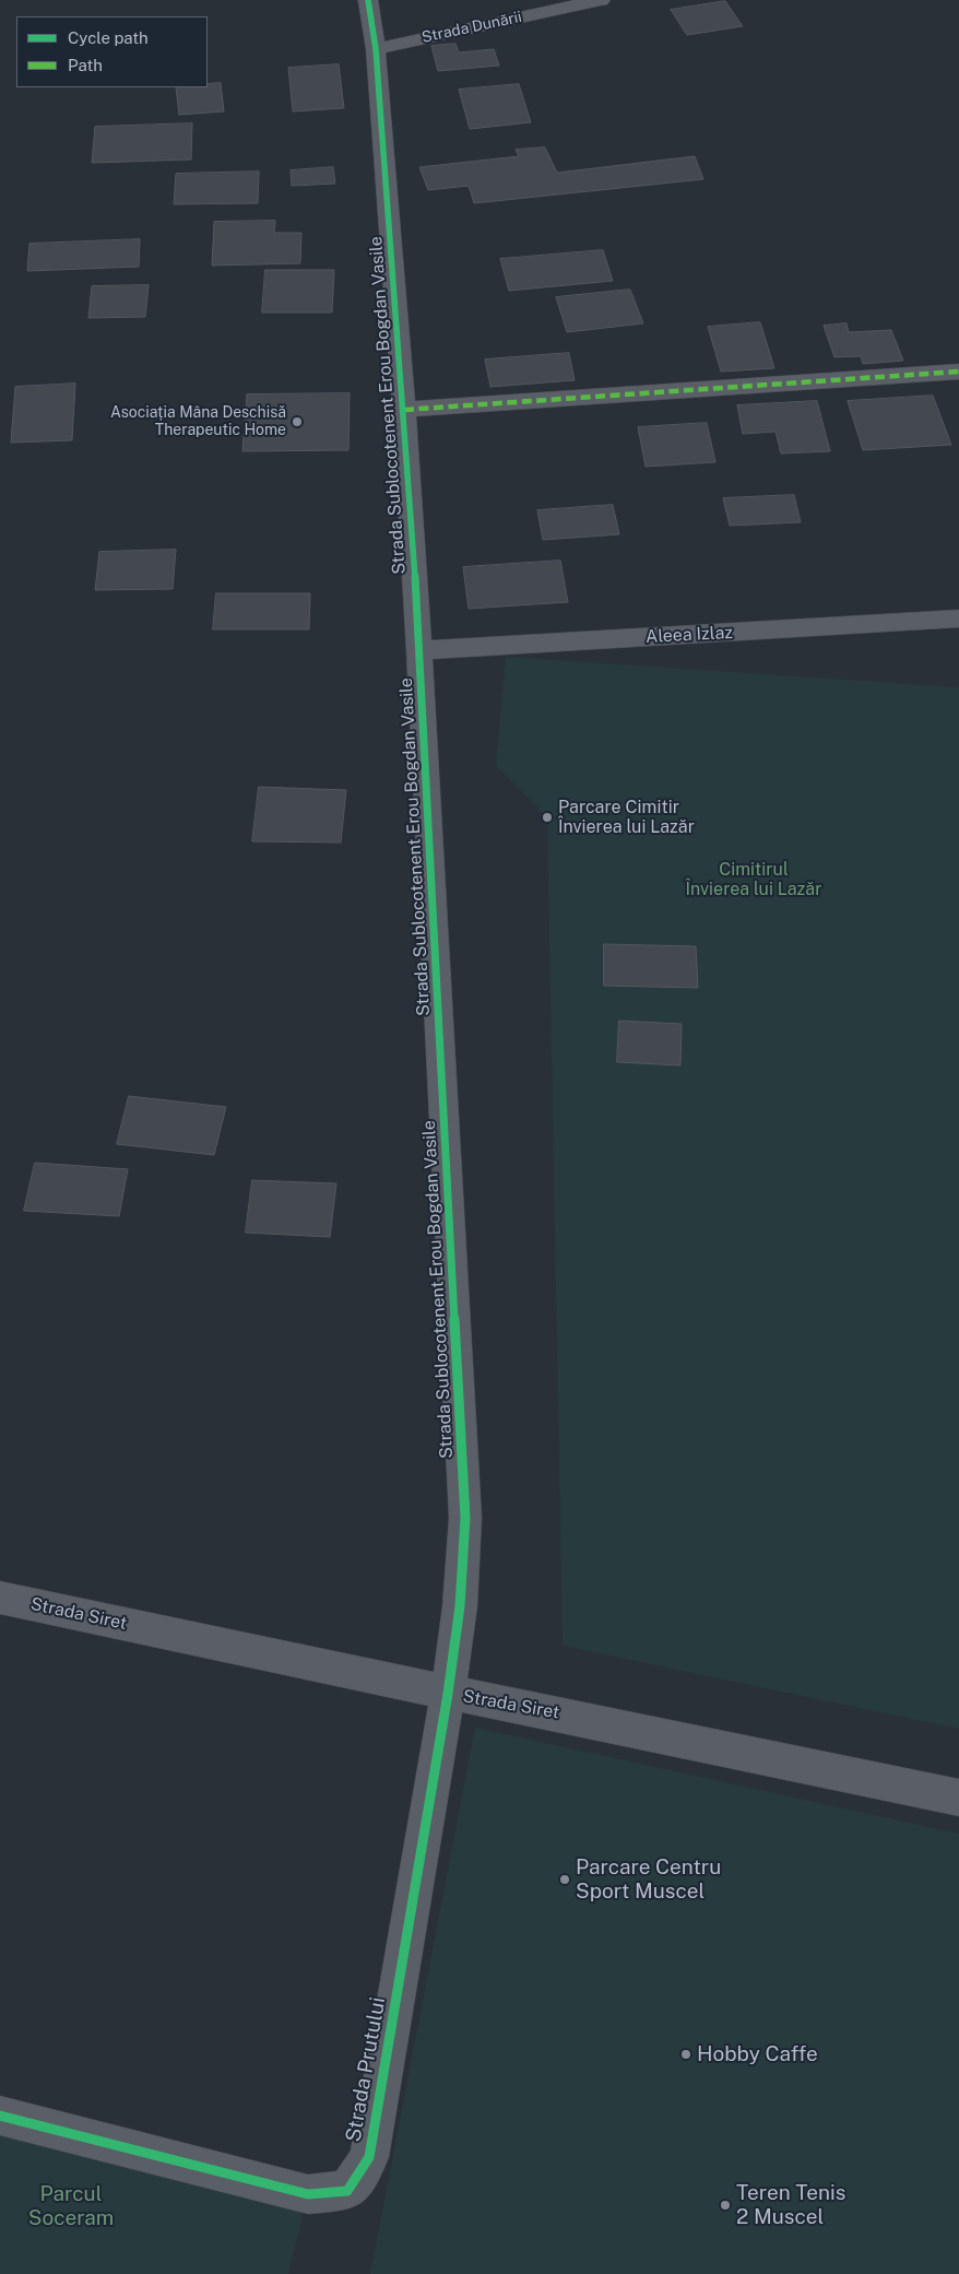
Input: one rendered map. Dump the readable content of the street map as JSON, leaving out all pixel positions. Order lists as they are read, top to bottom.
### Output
{
  "streets": {
    "street": [
      "Strada Dunării",
      "Strada Sublocotenent Erou Bogdan Vasile",
      "Aleea Izlaz",
      "Strada Siret",
      "Strada Prutului"
    ]
  },
  "crossings": [
    ["Strada Dunării", "Strada Sublocotenent Erou Bogdan Vasile"],
    ["Strada Sublocotenent Erou Bogdan Vasile", "Aleea Izlaz"],
    ["Strada Sublocotenent Erou Bogdan Vasile", "Strada Siret"],
    ["Strada Sublocotenent Erou Bogdan Vasile", "Strada Prutului"],
    ["Strada Siret", "Strada Prutului"]
  ],
  "parks": ["Cimitirul Învierea lui Lazăr", "Parcul Soceram"],
  "places": [
    "Asociația Mâna Deschisă Therapeutic Home",
    "Parcare Cimitir Învierea lui Lazăr",
    "Parcare Centru Sport Muscel",
    "Hobby Caffe",
    "Teren Tenis 2 Muscel"
  ],
  "legend": ["Cycle path", "Path"]
}
